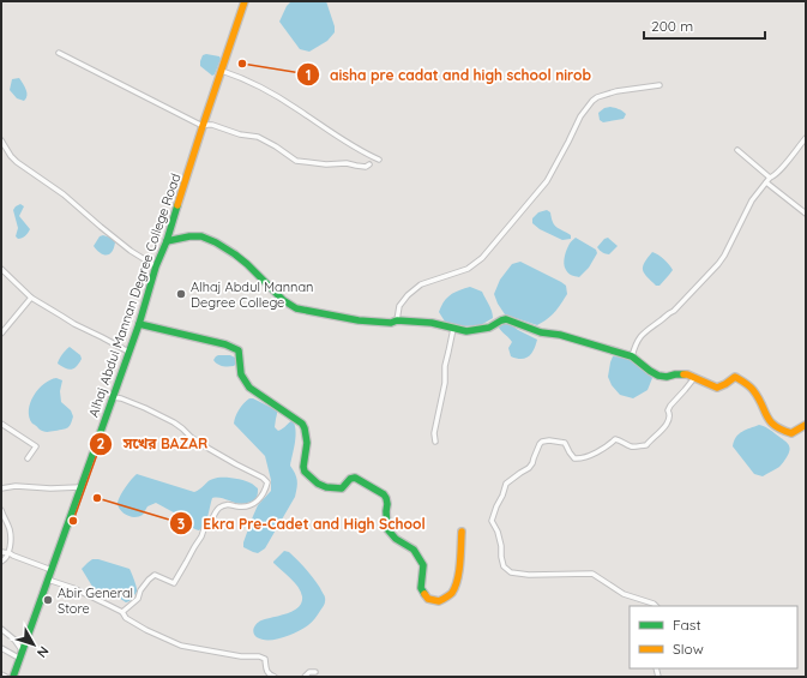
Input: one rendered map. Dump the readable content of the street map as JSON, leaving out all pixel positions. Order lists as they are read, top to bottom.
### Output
{
  "streets": {
    "street": ["Alhaj Abdul Mannan Degree College Road"]
  },
  "places": [
    "aisha pre cadat and high school nirob",
    "Alhaj Abdul Mannan Degree College",
    "Ekra Pre-Cadet and High School",
    "সখের BAZAR",
    "Abir General Store"
  ],
  "legend": ["Fast", "Slow"],
  "scale_bar": "200 m",
  "north": "bottom right"
}
